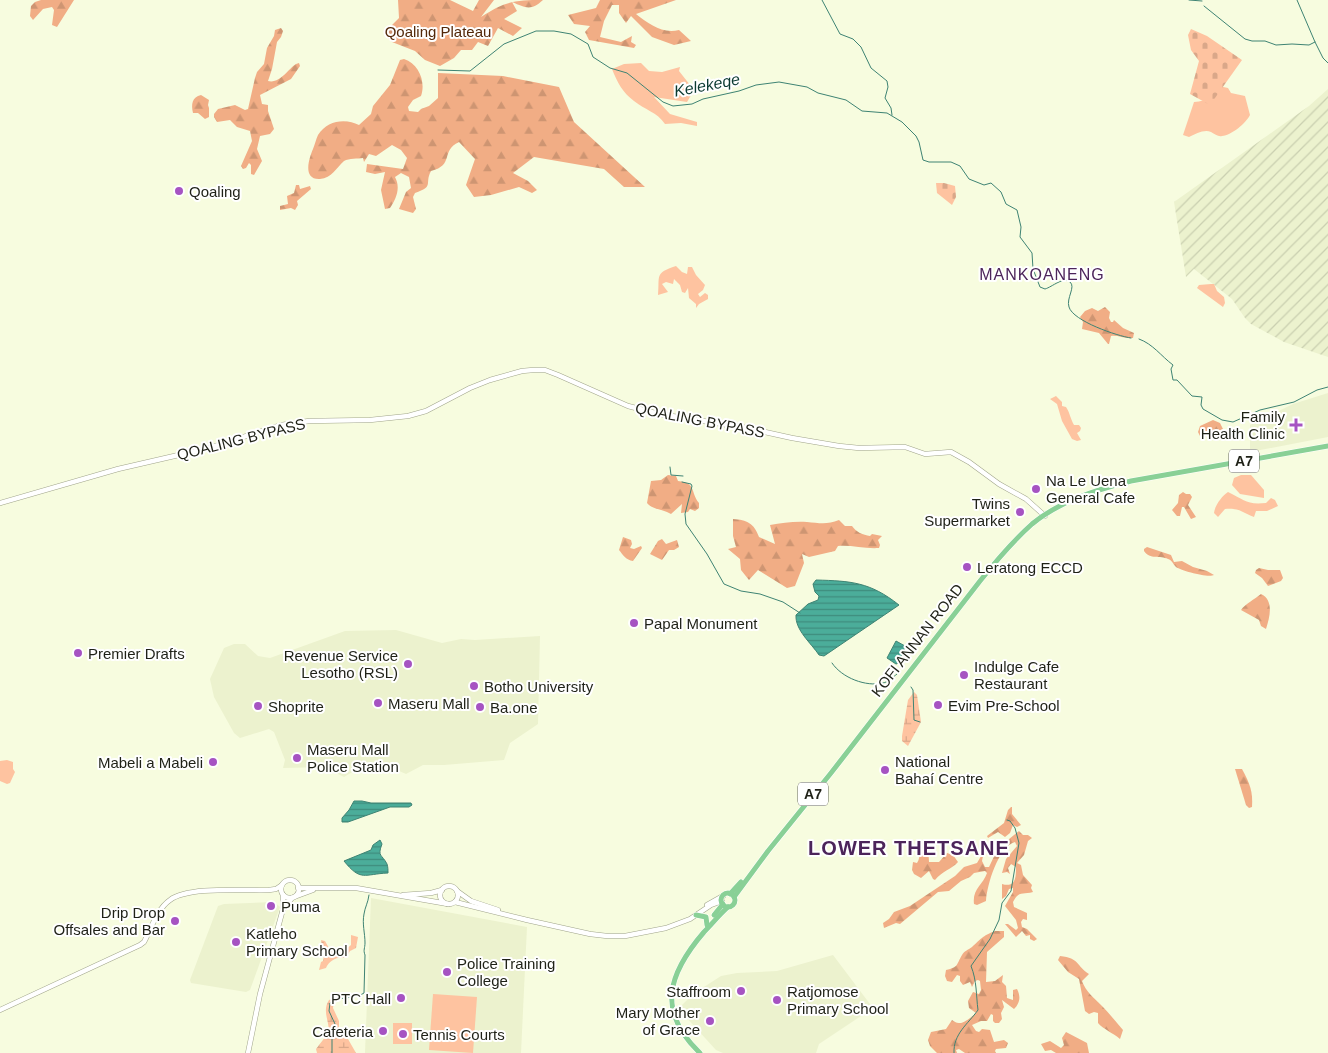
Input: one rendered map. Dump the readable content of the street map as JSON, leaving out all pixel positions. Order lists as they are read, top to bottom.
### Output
{
  "streets": {
    "main road": ["QOALING BYPASS", "A7", "KOFI ANNAN ROAD"]
  },
  "crossings": [
    ["QOALING BYPASS", "KOFI ANNAN ROAD"],
    ["A7", "KOFI ANNAN ROAD"]
  ],
  "districts": ["MANKOANENG", "LOWER THETSANE"],
  "water": ["Kelekeqe"],
  "parks": ["Qoaling Plateau"],
  "places": {
    "other": [
      "Qoaling",
      "Na Le Uena General Cafe",
      "Twins Supermarket",
      "Leratong ECCD",
      "Papal Monument",
      "Premier Drafts",
      "Revenue Service Lesotho (RSL)",
      "Indulge Cafe Restaurant",
      "Botho University",
      "Maseru Mall",
      "Evim Pre-School",
      "Shoprite",
      "Ba.one",
      "Maseru Mall Police Station",
      "Mabeli a Mabeli",
      "National Bahaí Centre",
      "Puma",
      "Drip Drop Offsales and Bar",
      "Katleho Primary School",
      "Police Training College",
      "Staffroom",
      "PTC Hall",
      "Ratjomose Primary School",
      "Mary Mother of Grace",
      "Cafeteria",
      "Tennis Courts"
    ],
    "health": ["Family Health Clinic"]
  }
}
